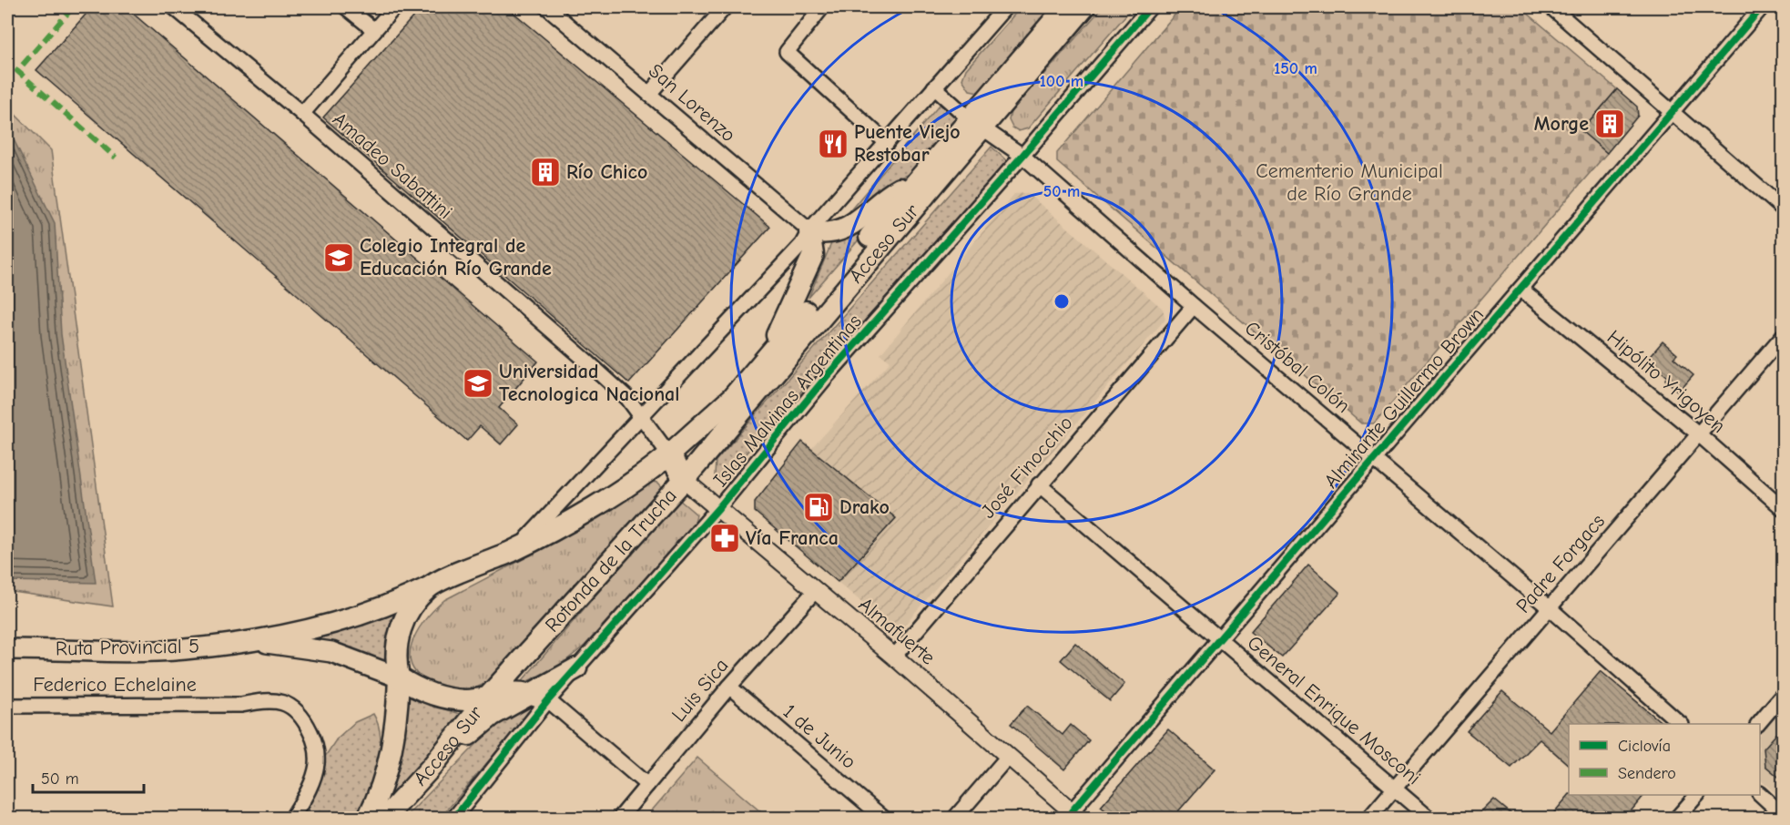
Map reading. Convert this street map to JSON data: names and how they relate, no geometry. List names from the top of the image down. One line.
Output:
{"streets":{"main road":["Acceso Sur","Rotonda de la Trucha","Ruta Provincial 5"],"street":["San Lorenzo","Amadeo Sabattini","Cristóbal Colón","Hipólito Yrigoyen","Almirante Guillermo Brown","Islas Malvinas Argentinas","José Finocchio","Padre Forgacs","Almafuerte","Federico Echelaine","Luis Sica","General Enrique Mosconi","1 de Junio"]},"crossings":[["Amadeo Sabattini","Acceso Sur"],["Amadeo Sabattini","Rotonda de la Trucha"],["Acceso Sur","Cristóbal Colón"],["Acceso Sur","Rotonda de la Trucha"],["Acceso Sur","Almafuerte"],["Acceso Sur","Ruta Provincial 5"],["Cristóbal Colón","Almirante Guillermo Brown"],["Cristóbal Colón","Islas Malvinas Argentinas"],["Cristóbal Colón","José Finocchio"],["Cristóbal Colón","Padre Forgacs"],["Hipólito Yrigoyen","Almirante Guillermo Brown"],["Hipólito Yrigoyen","Padre Forgacs"],["Almirante Guillermo Brown","Almafuerte"],["Almirante Guillermo Brown","General Enrique Mosconi"],["Islas Malvinas Argentinas","Almafuerte"],["José Finocchio","Almafuerte"],["José Finocchio","General Enrique Mosconi"],["Rotonda de la Trucha","Almafuerte"],["Rotonda de la Trucha","Ruta Provincial 5"],["Padre Forgacs","General Enrique Mosconi"],["Almafuerte","Luis Sica"],["Luis Sica","1 de Junio"]],"parks":["Cementerio Municipal de Río Grande"],"places":{"building":["Morge","Río Chico"],"restaurant":["Puente Viejo Restobar"],"school or university":["Colegio Integral de Educación Río Grande","Universidad Tecnologica Nacional"],"fuel station":["Drako"],"pharmacy":["Vía Franca"]},"legend":["Ciclovía","Sendero"],"scale_bar":"50 m","rings":["150 m","100 m","50 m"]}
